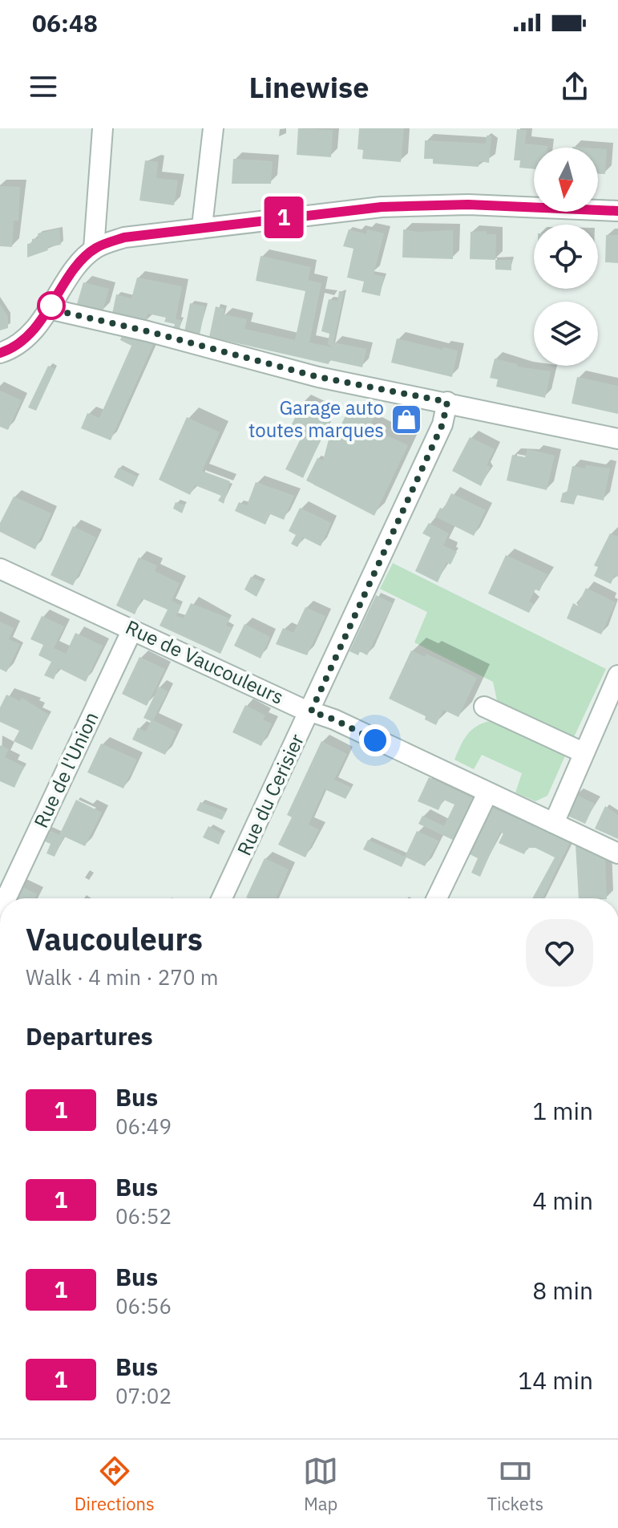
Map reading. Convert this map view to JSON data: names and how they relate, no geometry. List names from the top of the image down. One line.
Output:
{"streets":{"street":["Rue de Vaucouleurs","Rue de l'Union","Rue du Cerisier"]},"crossings":[["Rue de Vaucouleurs","Rue de l'Union"],["Rue de Vaucouleurs","Rue du Cerisier"]],"places":{"shop":["Garage auto toutes marques"]},"lines":["bus line 1"],"north":"bottom","page":{"status":"06:48","header":"Linewise","on_map":"1","heading":[["Vaucouleurs","Walk · 4 min · 270 m"],"Departures"],"list":[{"mark":"1","name":"Bus","note":"06:49","value":"1 min"},{"mark":"1","name":"Bus","note":"06:52","value":"4 min"},{"mark":"1","name":"Bus","note":"06:56","value":"8 min"},{"mark":"1","name":"Bus","note":"07:02","value":"14 min"}],"tabs":["Directions","Map","Tickets"]}}
